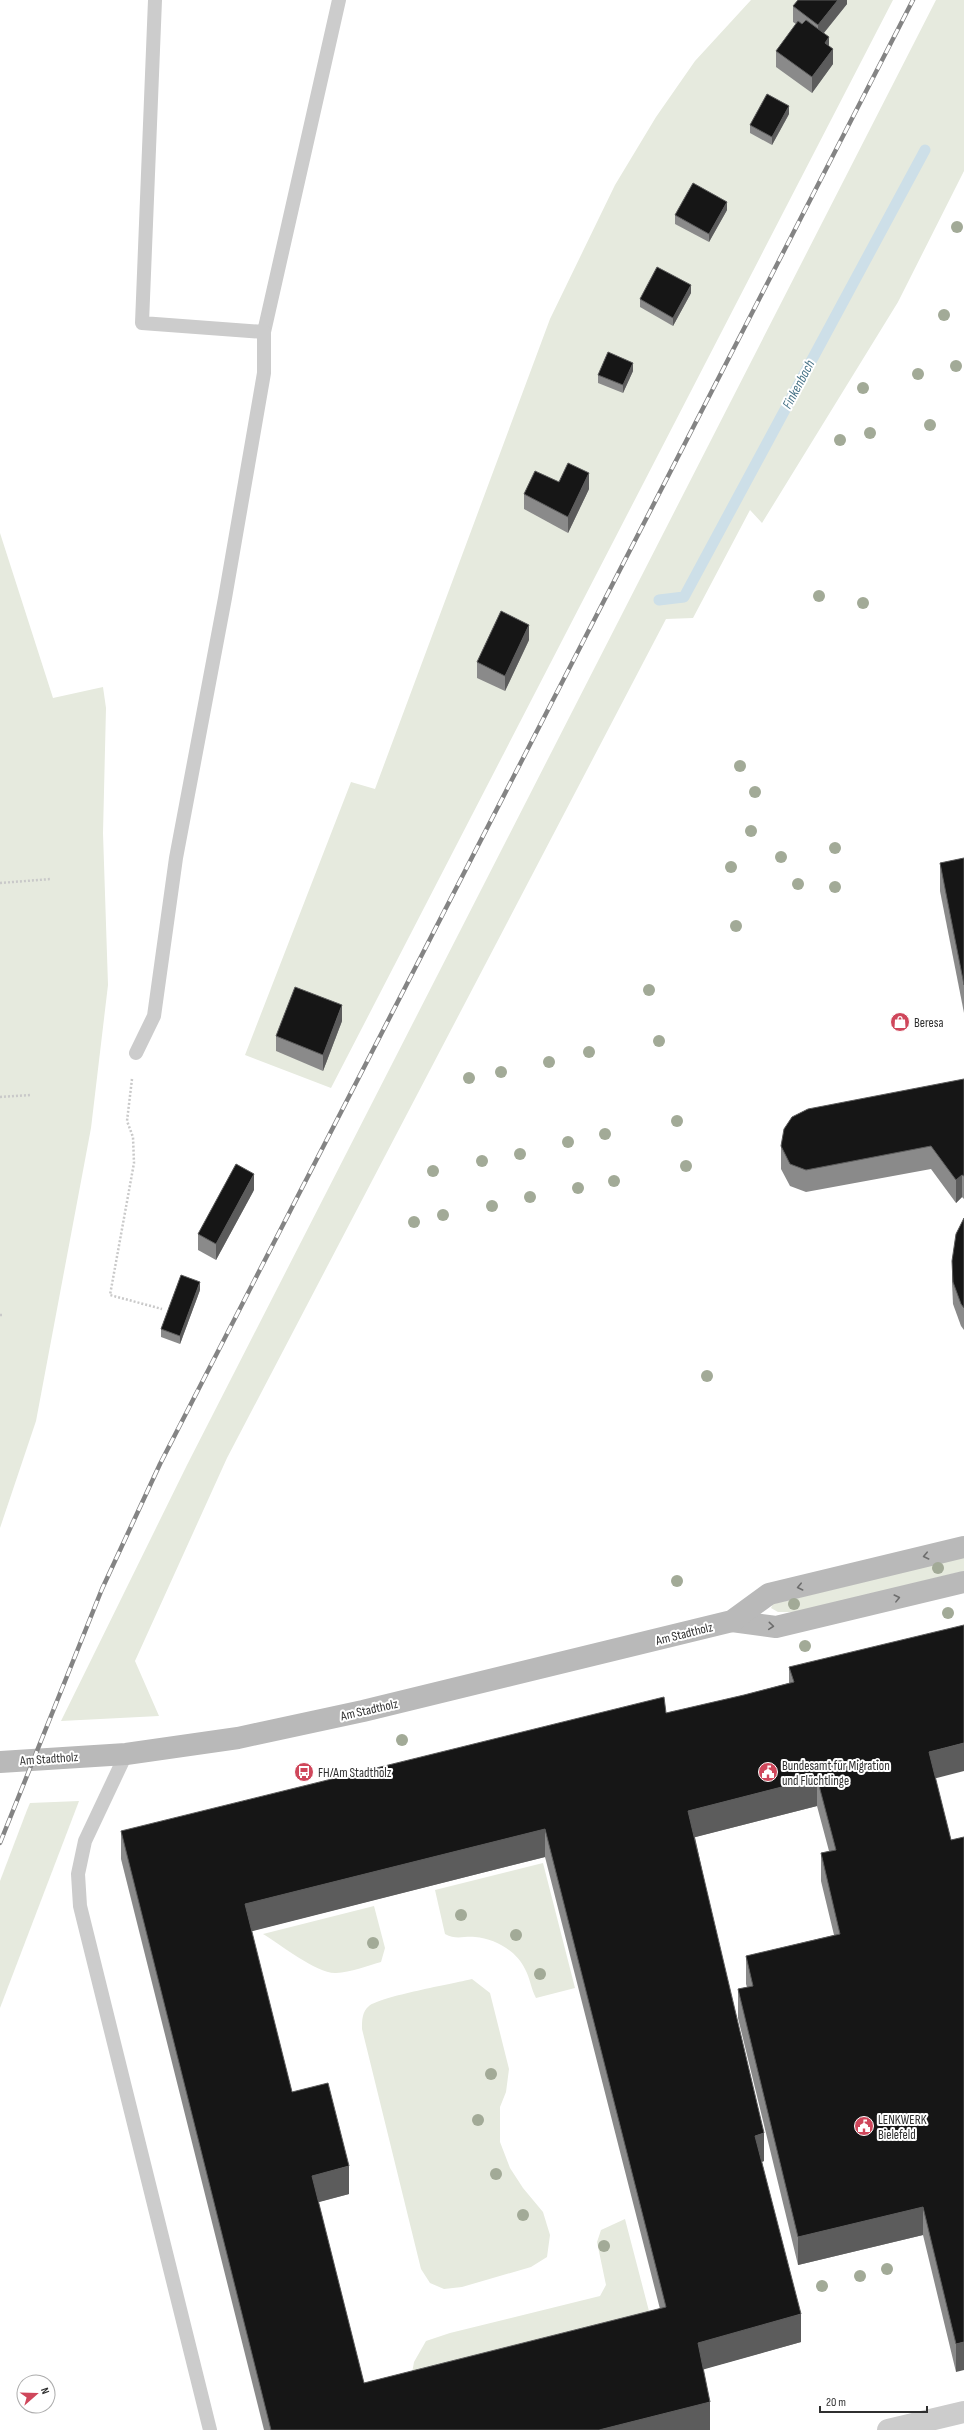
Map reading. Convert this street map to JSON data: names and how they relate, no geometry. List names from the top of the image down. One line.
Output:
{"streets":{"main road":["Am Stadtholz"]},"water":["Finkenbach"],"places":{"shop":["Beresa"],"bus stop":["FH/Am Stadtholz"],"public building":["Bundesamt für Migration und Flüchtlinge","LENKWERK Bielefeld"]},"scale_bar":"20 m","north":"right"}
